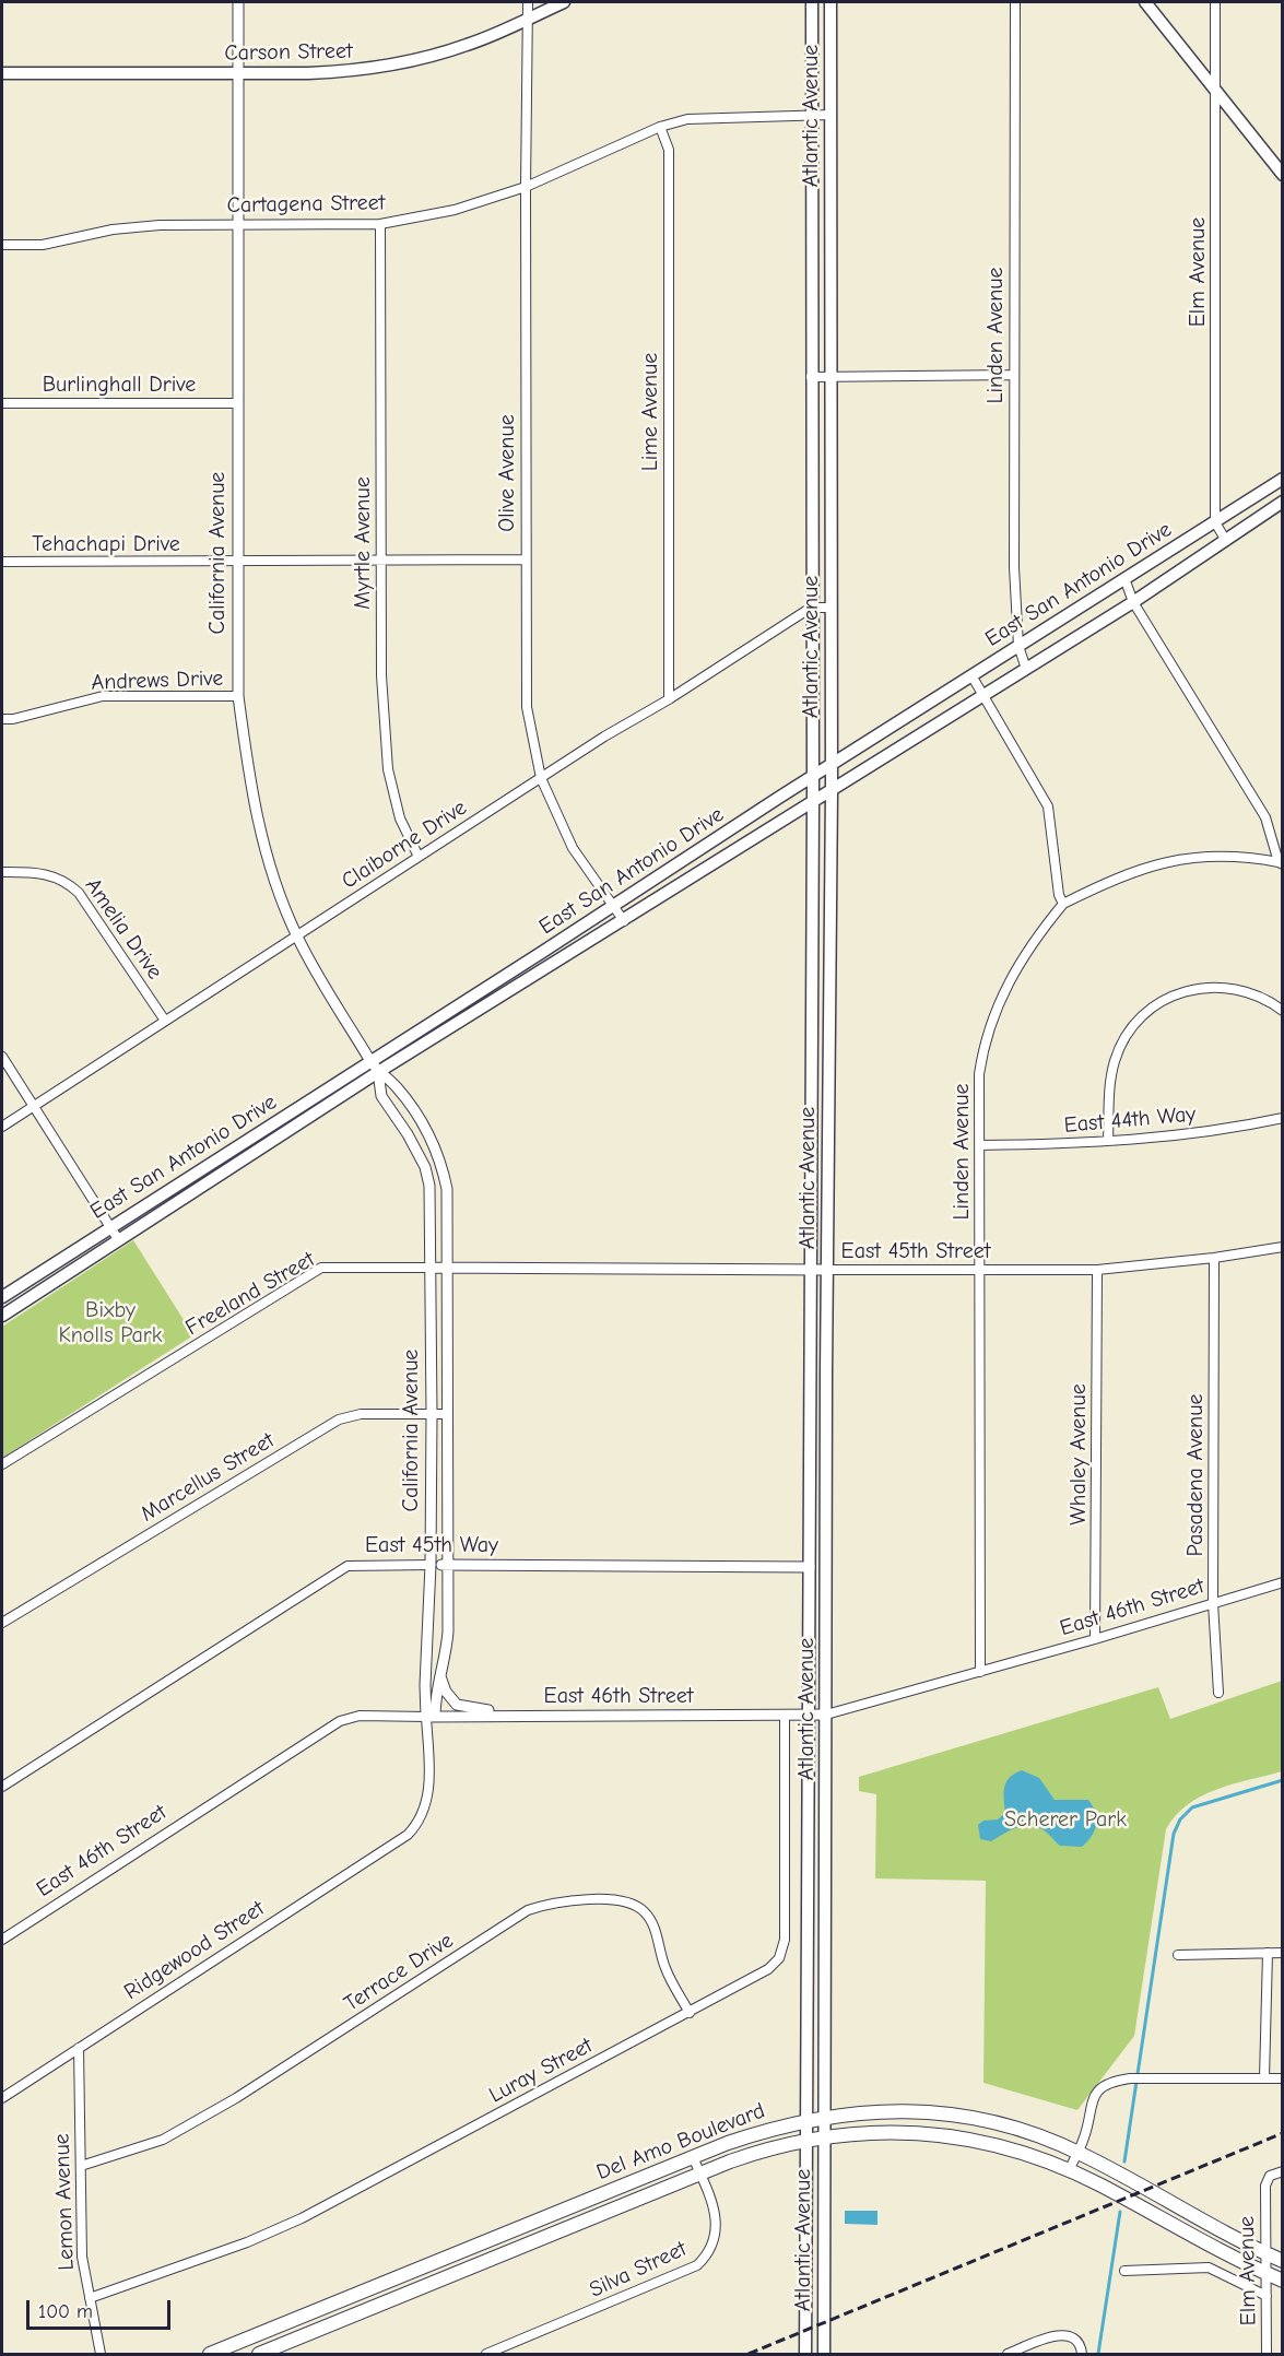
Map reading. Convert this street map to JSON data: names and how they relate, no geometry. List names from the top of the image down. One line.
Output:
{"streets":{"main road":["Carson Street","Atlantic Avenue","East San Antonio Drive","Del Amo Boulevard"],"street":["Cartagena Street","Elm Avenue","Linden Avenue","Burlinghall Drive","Lime Avenue","Olive Avenue","Myrtle Avenue","Tehachapi Drive","California Avenue","Andrews Drive","Claiborne Drive","Amelia Drive","East 44th Way","East 45th Street","Freeland Street","Whaley Avenue","Pasadena Avenue","Marcellus Street","East 45th Way","East 46th Street","Ridgewood Street","Terrace Drive","Luray Street","Lemon Avenue","Silva Street"]},"crossings":[["Carson Street","Olive Avenue"],["Carson Street","California Avenue"],["Atlantic Avenue","Cartagena Street"],["Atlantic Avenue","East San Antonio Drive"],["Atlantic Avenue","Claiborne Drive"],["Atlantic Avenue","East 45th Street"],["Atlantic Avenue","East 45th Way"],["Atlantic Avenue","East 46th Street"],["Atlantic Avenue","Del Amo Boulevard"],["Cartagena Street","Lime Avenue"],["Cartagena Street","Olive Avenue"],["Cartagena Street","Myrtle Avenue"],["Cartagena Street","California Avenue"],["Elm Avenue","East San Antonio Drive"],["Elm Avenue","Del Amo Boulevard"],["Linden Avenue","East San Antonio Drive"],["Linden Avenue","East 44th Way"],["Linden Avenue","East 45th Street"],["Linden Avenue","East 46th Street"],["Burlinghall Drive","California Avenue"],["Lime Avenue","Claiborne Drive"],["Olive Avenue","Tehachapi Drive"],["Olive Avenue","East San Antonio Drive"],["Olive Avenue","Claiborne Drive"],["Myrtle Avenue","Tehachapi Drive"],["Myrtle Avenue","Claiborne Drive"],["Tehachapi Drive","California Avenue"],["California Avenue","East San Antonio Drive"],["California Avenue","Andrews Drive"],["California Avenue","Claiborne Drive"],["California Avenue","East 45th Street"],["California Avenue","Freeland Street"],["California Avenue","Marcellus Street"],["California Avenue","East 45th Way"],["California Avenue","East 46th Street"],["California Avenue","Ridgewood Street"],["Claiborne Drive","Amelia Drive"],["East 45th Street","Freeland Street"],["East 45th Street","Whaley Avenue"],["East 45th Street","Pasadena Avenue"],["Whaley Avenue","East 46th Street"],["Pasadena Avenue","East 46th Street"],["East 46th Street","Luray Street"],["Ridgewood Street","Lemon Avenue"],["Terrace Drive","Luray Street"],["Terrace Drive","Lemon Avenue"],["Luray Street","Lemon Avenue"],["Del Amo Boulevard","Silva Street"]],"parks":["Bixby Knolls Park","Scherer Park"],"scale_bar":"100 m"}
